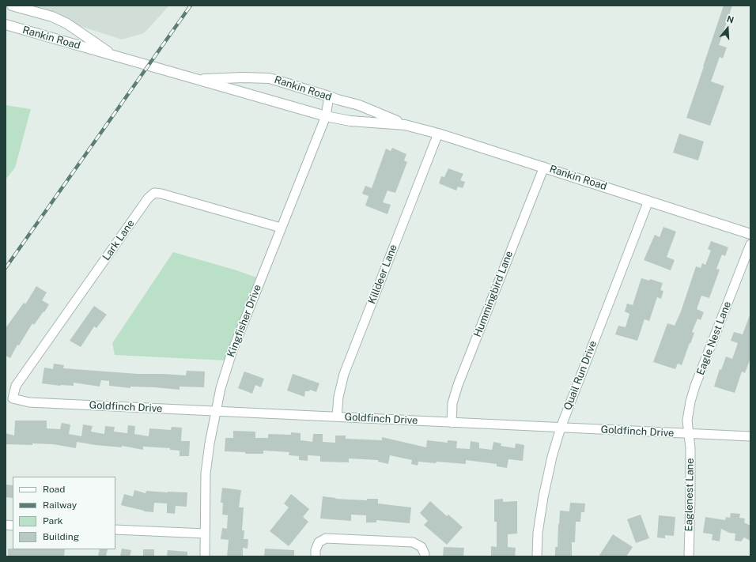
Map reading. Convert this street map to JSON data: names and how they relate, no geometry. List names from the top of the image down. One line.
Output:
{"streets":{"street":["Rankin Road","Lark Lane","Killdeer Lane","Hummingbird Lane","Kingfisher Drive","Eagle Nest Lane","Quail Run Drive","Goldfinch Drive","Eaglenest Lane"]},"crossings":[["Rankin Road","Killdeer Lane"],["Rankin Road","Hummingbird Lane"],["Rankin Road","Kingfisher Drive"],["Rankin Road","Quail Run Drive"],["Lark Lane","Kingfisher Drive"],["Lark Lane","Goldfinch Drive"],["Killdeer Lane","Goldfinch Drive"],["Hummingbird Lane","Goldfinch Drive"],["Kingfisher Drive","Goldfinch Drive"],["Eagle Nest Lane","Goldfinch Drive"],["Eagle Nest Lane","Eaglenest Lane"],["Quail Run Drive","Goldfinch Drive"],["Goldfinch Drive","Eaglenest Lane"]],"legend":["Road","Railway","Park","Building"],"north":"top"}
